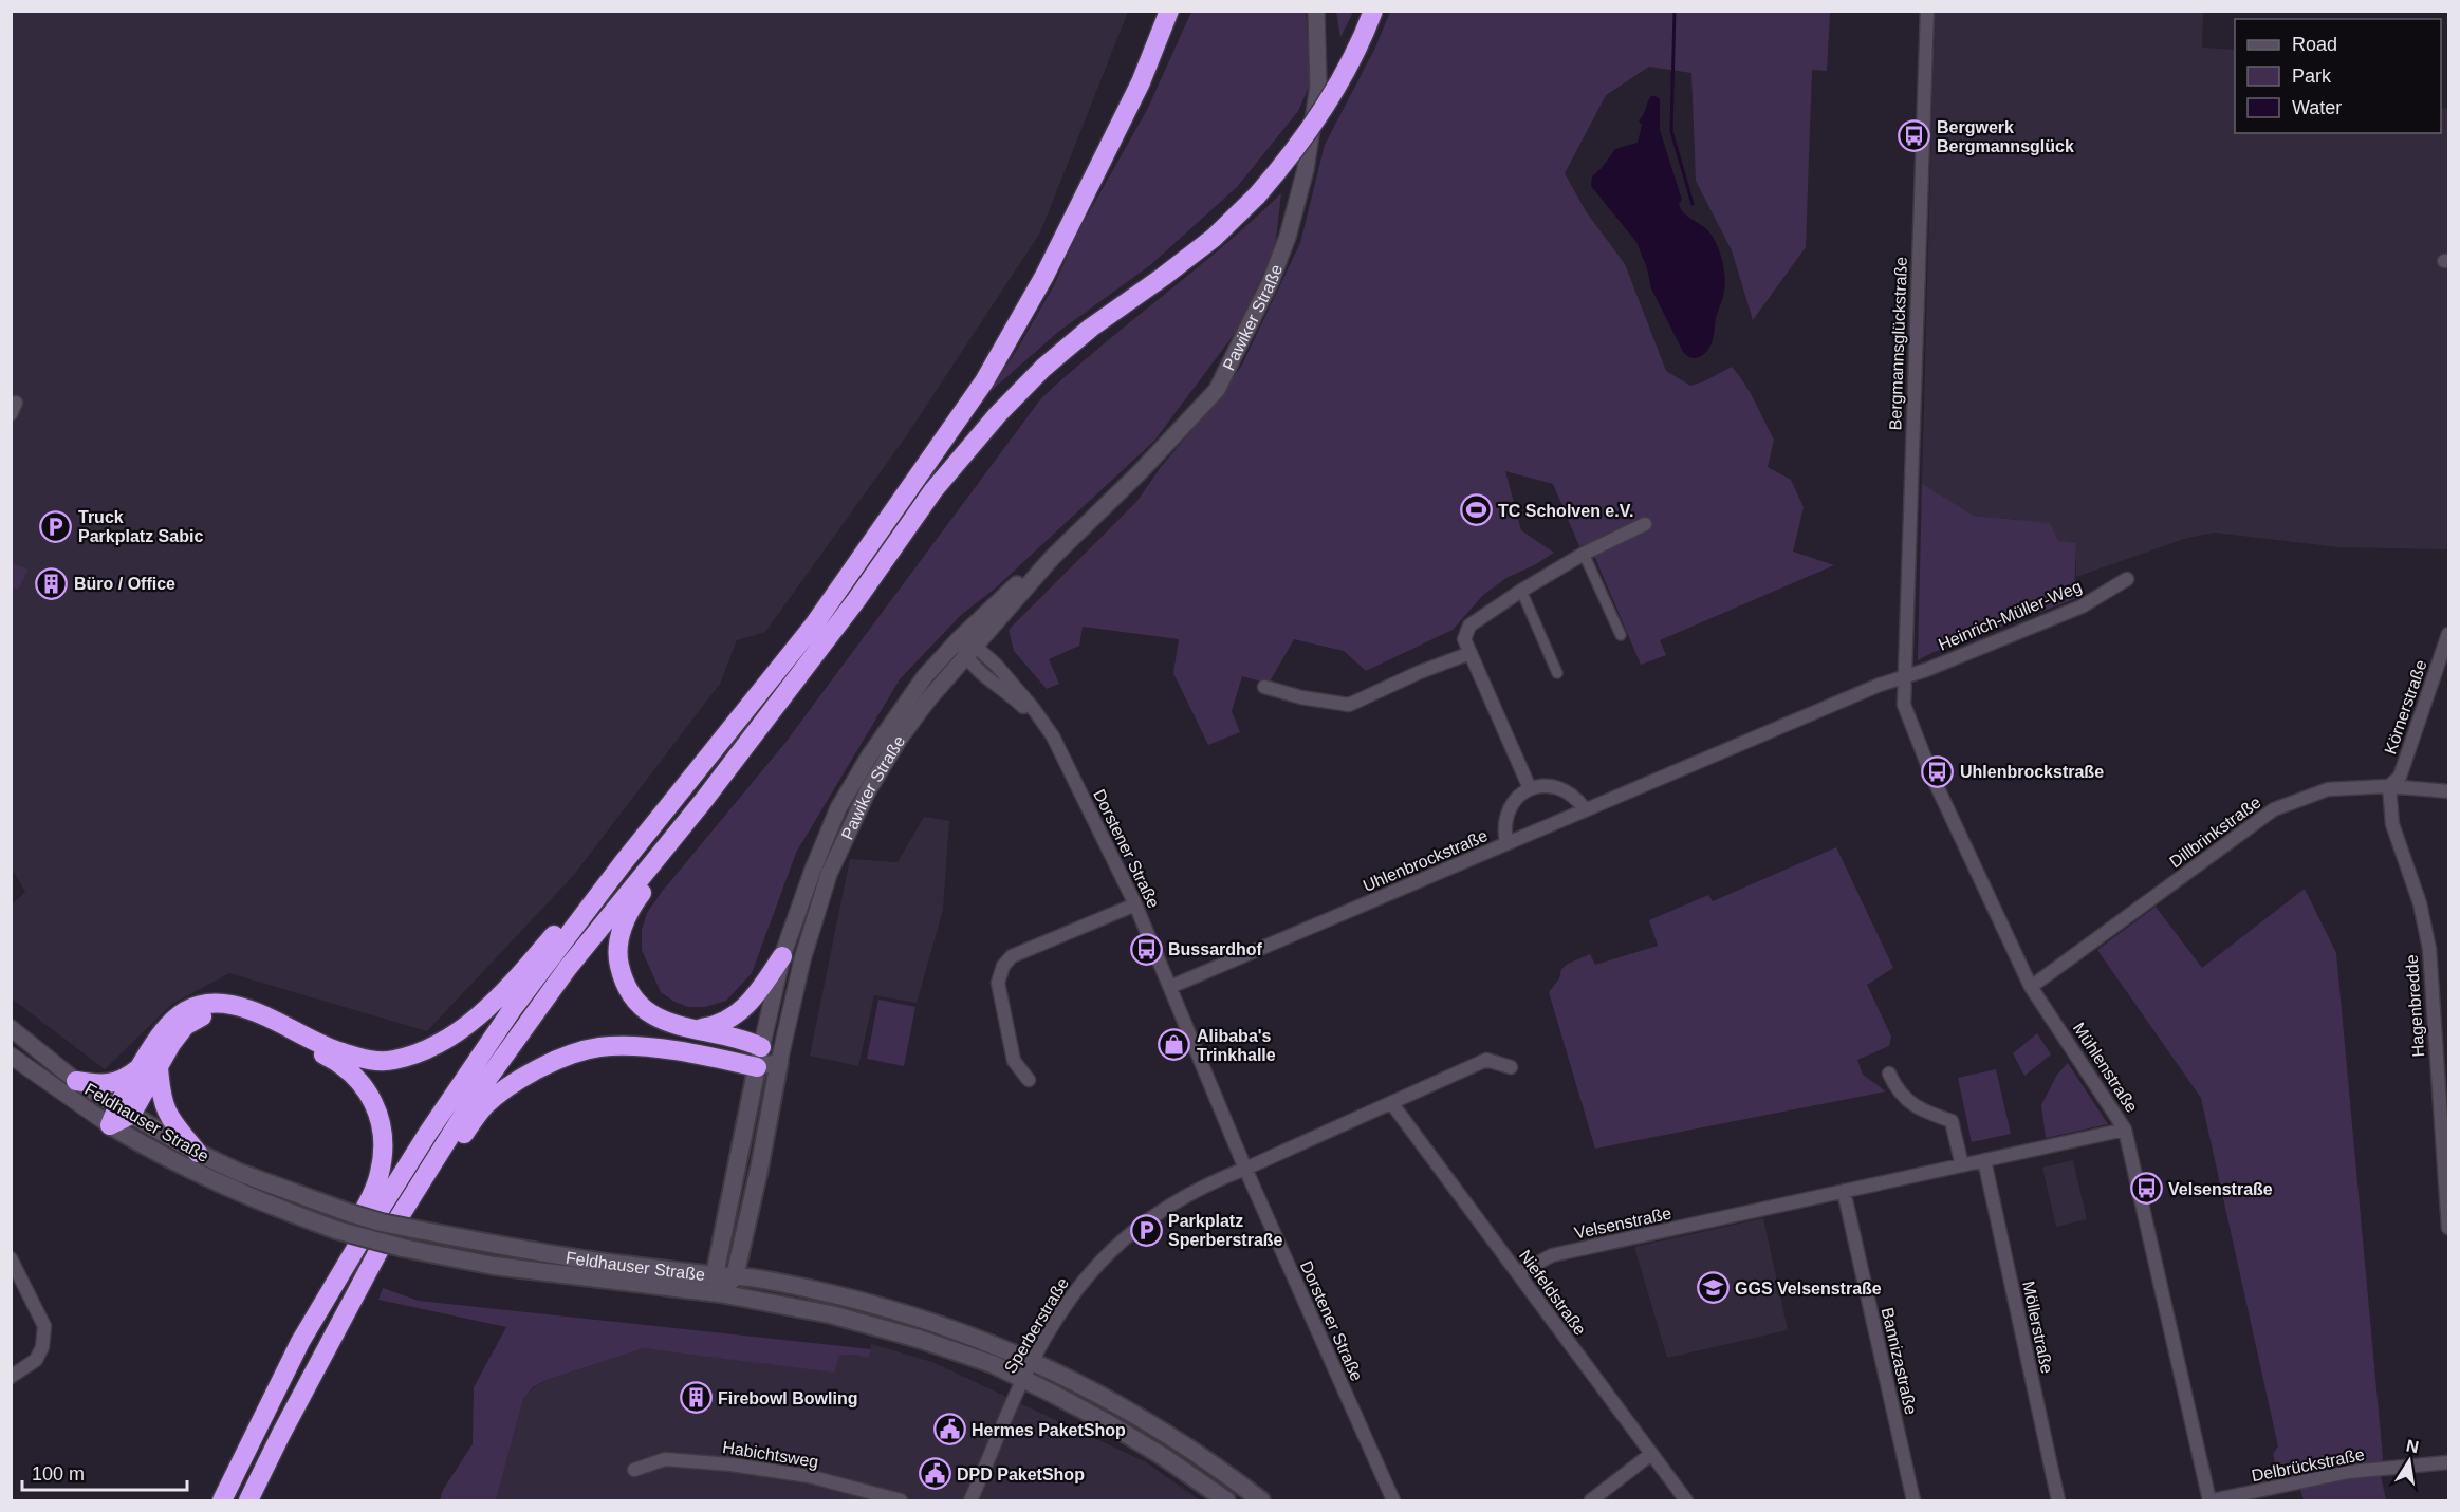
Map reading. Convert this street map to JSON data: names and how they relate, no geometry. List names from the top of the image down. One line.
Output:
{"streets":{"main road":["Pawiker Straße","Feldhauser Straße"],"street":["Bergmannsglückstraße","Heinrich-Müller-Weg","Körnerstraße","Dillbrinkstraße","Dorstener Straße","Uhlenbrockstraße","Hagenbredde","Mühlenstraße","Velsenstraße","Niefeldstraße","Sperberstraße","Möllerstraße","Bannizastraße","Habichtsweg","Delbrückstraße"]},"crossings":[["Pawiker Straße","Dorstener Straße"],["Pawiker Straße","Feldhauser Straße"],["Bergmannsglückstraße","Heinrich-Müller-Weg"],["Bergmannsglückstraße","Uhlenbrockstraße"],["Bergmannsglückstraße","Mühlenstraße"],["Heinrich-Müller-Weg","Uhlenbrockstraße"],["Heinrich-Müller-Weg","Mühlenstraße"],["Körnerstraße","Dillbrinkstraße"],["Körnerstraße","Hagenbredde"],["Dillbrinkstraße","Hagenbredde"],["Dillbrinkstraße","Mühlenstraße"],["Dorstener Straße","Uhlenbrockstraße"],["Dorstener Straße","Sperberstraße"],["Uhlenbrockstraße","Mühlenstraße"],["Mühlenstraße","Velsenstraße"],["Mühlenstraße","Delbrückstraße"],["Feldhauser Straße","Sperberstraße"],["Velsenstraße","Niefeldstraße"],["Velsenstraße","Möllerstraße"],["Velsenstraße","Bannizastraße"]],"places":{"bus stop":["Bergwerk Bergmannsglück","Uhlenbrockstraße","Bussardhof","Velsenstraße"],"sports":["TC Scholven e.V."],"parking":["Truck Parkplatz Sabic","Parkplatz Sperberstraße"],"building":["Büro / Office","Firebowl Bowling"],"shop":["Alibaba's Trinkhalle"],"school or university":["GGS Velsenstraße"],"public building":["Hermes PaketShop","DPD PaketShop"]},"legend":["Road","Park","Water"],"scale_bar":"100 m","north":"top"}
